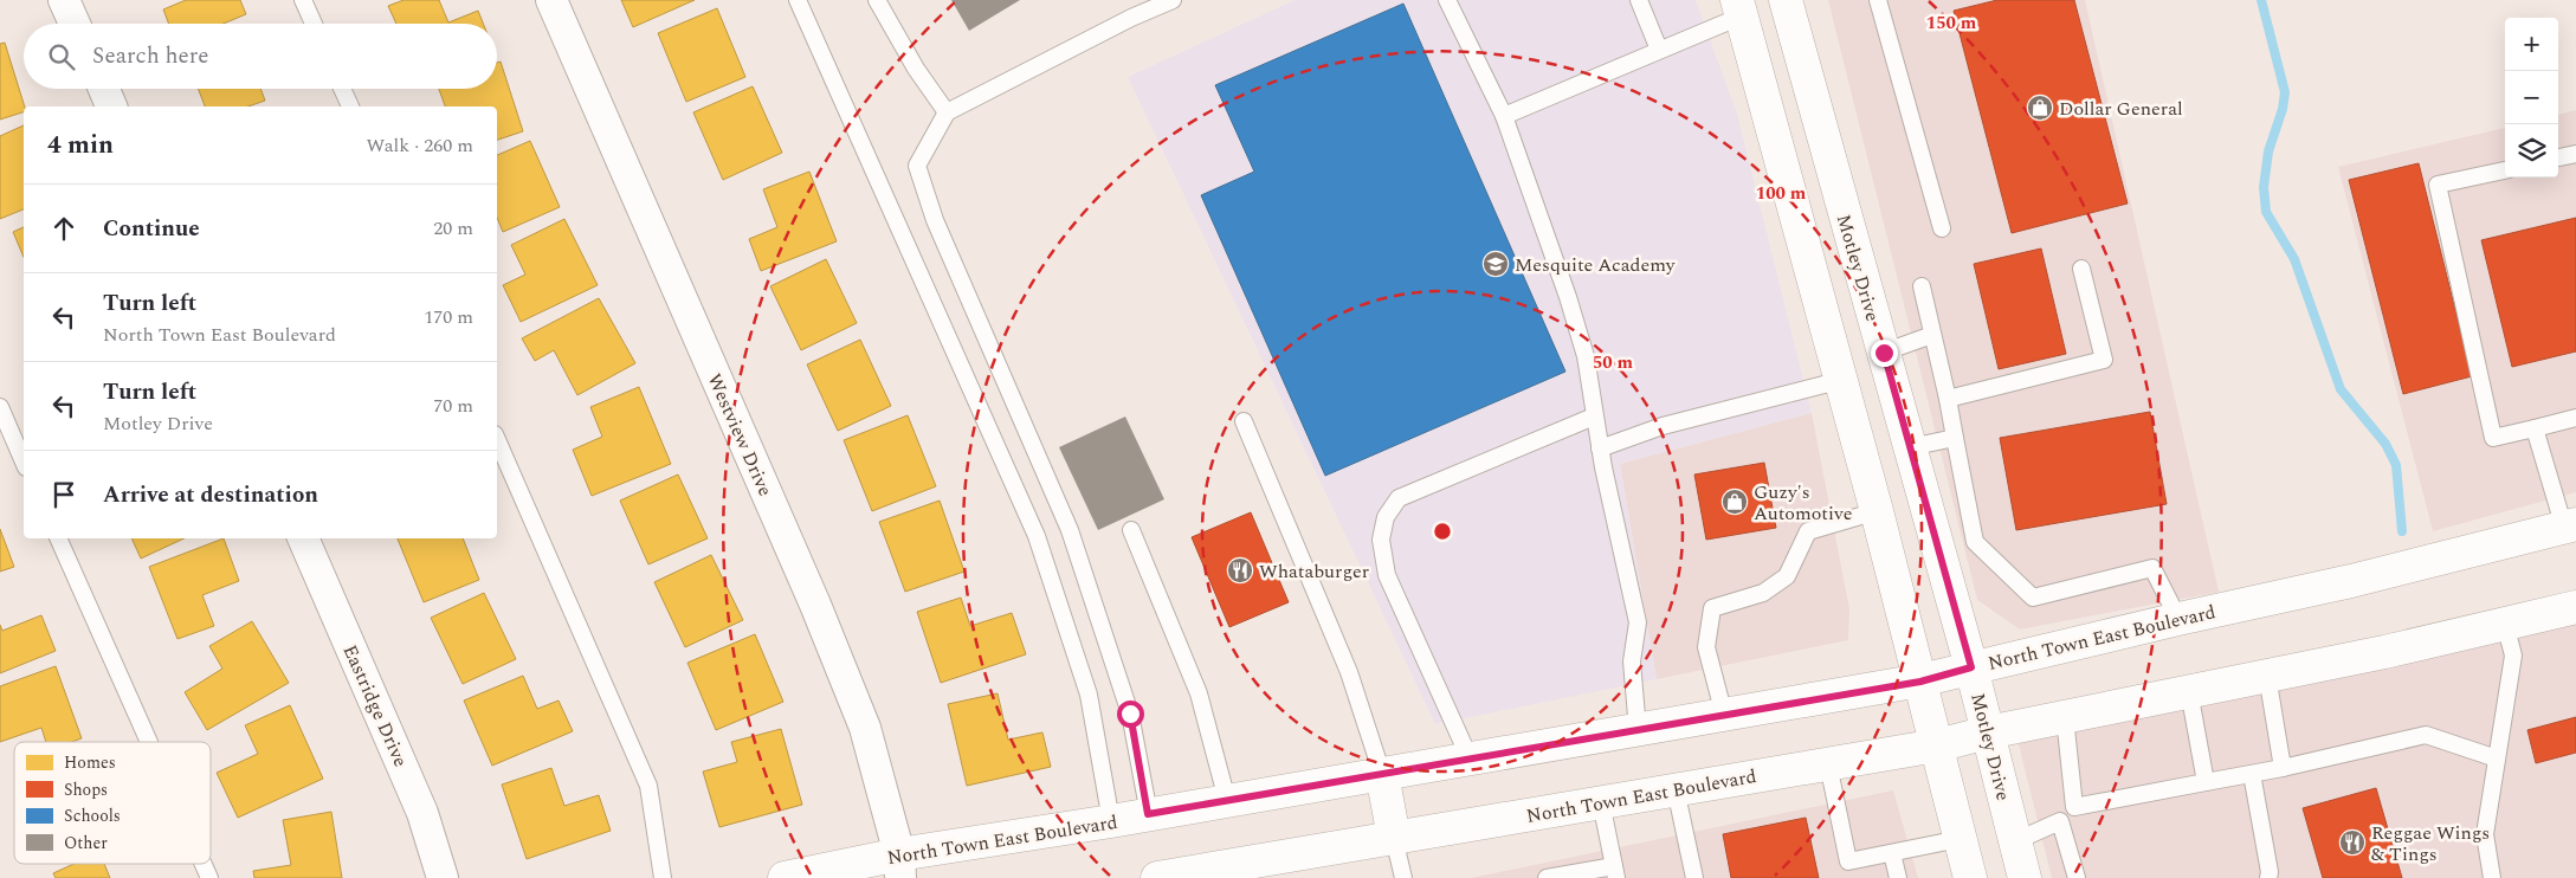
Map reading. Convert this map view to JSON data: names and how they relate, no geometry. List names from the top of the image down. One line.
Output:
{"streets":{"main road":["Motley Drive","North Town East Boulevard"],"street":["Westview Drive","Eastridge Drive"]},"crossings":[["Motley Drive","North Town East Boulevard"],["Westview Drive","North Town East Boulevard"]],"places":{"shop":["Dollar General","Guzy's Automotive"],"school or university":["Mesquite Academy"],"restaurant":["Whataburger","Reggae Wings & Tings"]},"legend":["Homes","Shops","Schools","Other"],"page":{"map_buttons":["+","−"],"search":"Search here","heading":["4 min","Walk · 260 m"],"list":[["Continue","20 m"],["Turn left","North Town East Boulevard","170 m"],["Turn left","Motley Drive","70 m"],"Arrive at destination"]},"rings":["150 m","100 m","50 m"]}
